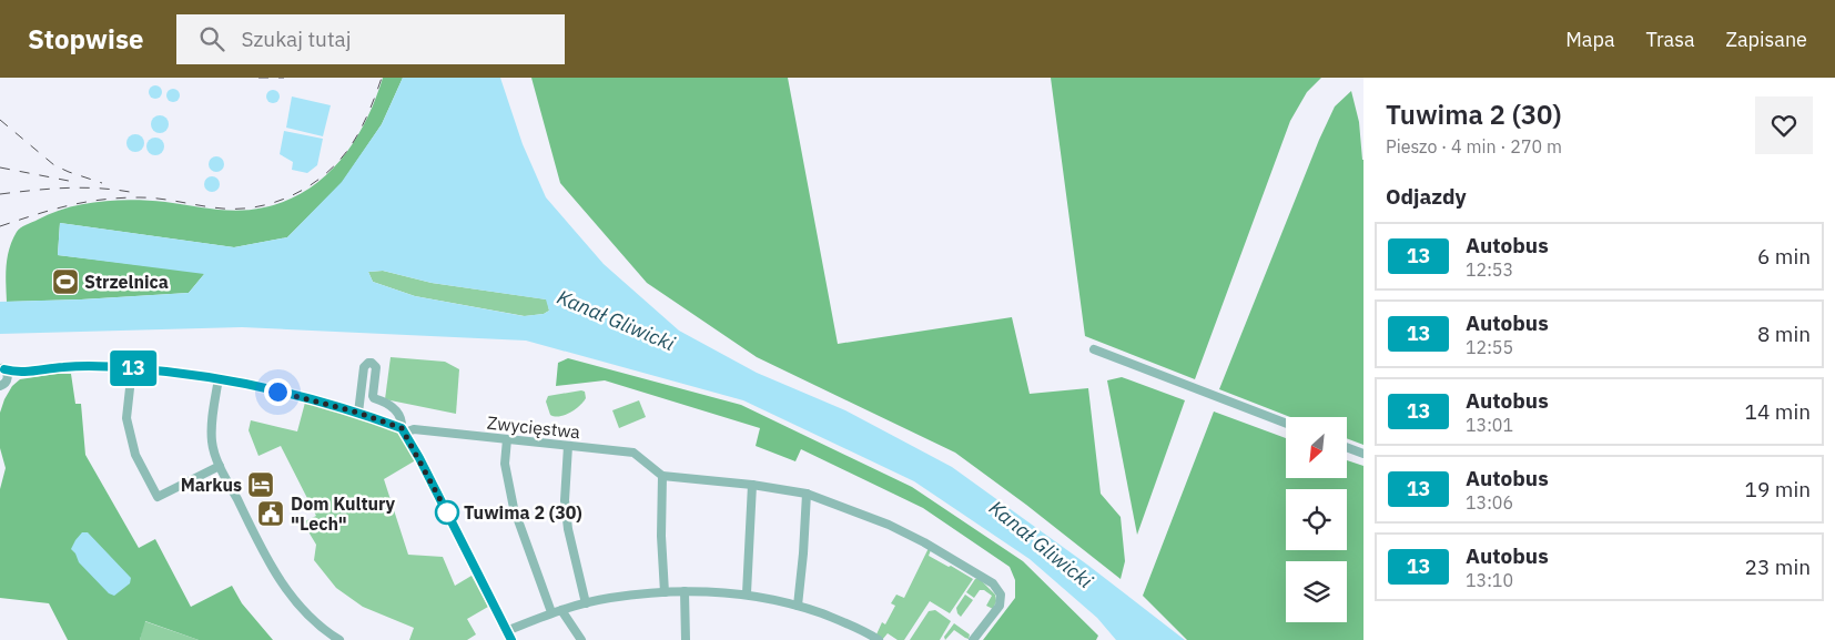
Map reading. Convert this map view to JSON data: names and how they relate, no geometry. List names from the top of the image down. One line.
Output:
{"streets":{"street":["Zwycięstwa"]},"water":["Kanał Gliwicki"],"places":{"sports":["Strzelnica"],"hotel":["Markus"],"other":["Tuwima 2 (30)"],"public building":["Dom Kultury \"Lech\""]},"lines":["bus line 13"],"north":"bottom left","page":{"header":"Stopwise","search":"Szukaj tutaj","nav":["Mapa","Trasa","Zapisane"],"on_map":"13","heading":[["Tuwima 2 (30)","Pieszo · 4 min · 270 m"],"Odjazdy"],"list":[{"mark":"13","name":"Autobus","note":"12:53","value":"6 min"},{"mark":"13","name":"Autobus","note":"12:55","value":"8 min"},{"mark":"13","name":"Autobus","note":"13:01","value":"14 min"},{"mark":"13","name":"Autobus","note":"13:06","value":"19 min"},{"mark":"13","name":"Autobus","note":"13:10","value":"23 min"}]}}
